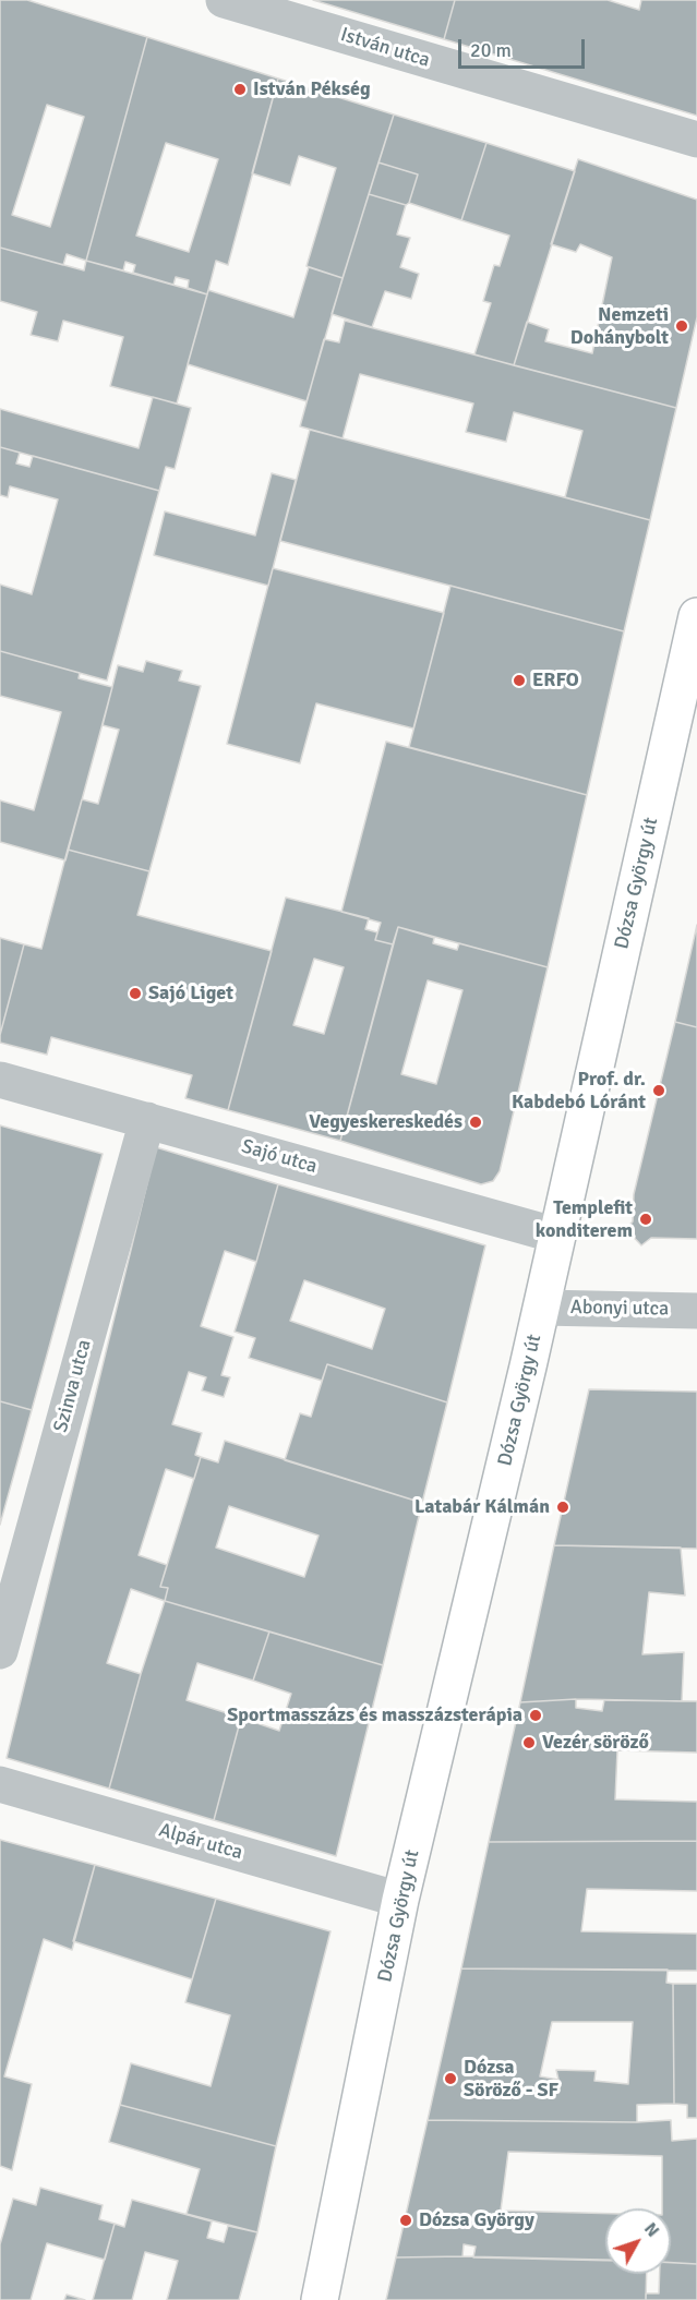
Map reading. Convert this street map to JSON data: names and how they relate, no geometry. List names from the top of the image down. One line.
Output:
{"streets":{"main road":["Dózsa György út"],"street":["István utca","Sajó utca","Abonyi utca","Szinva utca","Alpár utca"]},"crossings":[["Dózsa György út","Sajó utca"],["Dózsa György út","Abonyi utca"],["Dózsa György út","Alpár utca"],["Sajó utca","Szinva utca"]],"places":["István Pékség","Nemzeti Dohánybolt","ERFO","Sajó Liget","Prof. dr. Kabdebó Lóránt","Vegyeskereskedés","Templefit konditerem","Latabár Kálmán","Sportmasszázs és masszázsterápia","Vezér söröző","Dózsa Söröző - SF","Dózsa György"],"scale_bar":"20 m","north":"top right"}
